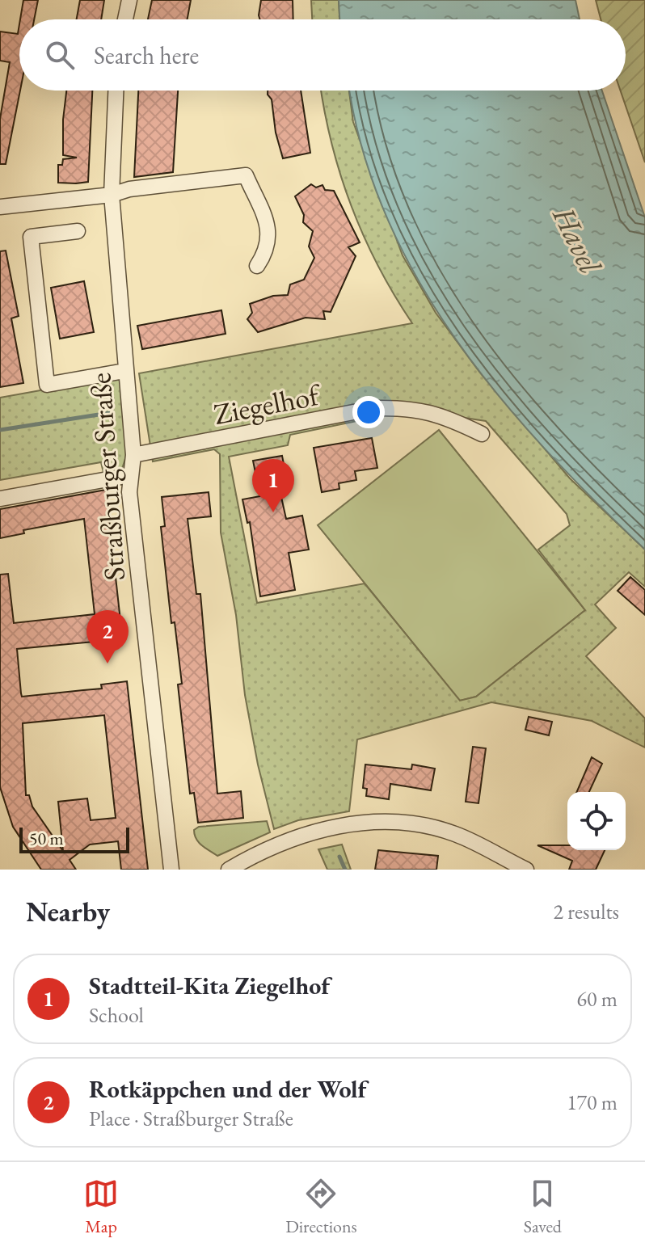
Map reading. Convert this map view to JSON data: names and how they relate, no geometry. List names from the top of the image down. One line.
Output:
{"streets":{"street":["Ziegelhof","Straßburger Straße"]},"crossings":[["Ziegelhof","Straßburger Straße"]],"water":["Havel"],"scale_bar":"50 m","page":{"search":"Search here","pins":["1","2"],"scale":"50 m","heading":["Nearby","2 results"],"list":[{"mark":"1","name":"Stadtteil-Kita Ziegelhof","note":"School","value":"60 m"},{"mark":"2","name":"Rotkäppchen und der Wolf","note":"Place · Straßburger Straße","value":"170 m"}],"nav":["Map","Directions","Saved"]}}
